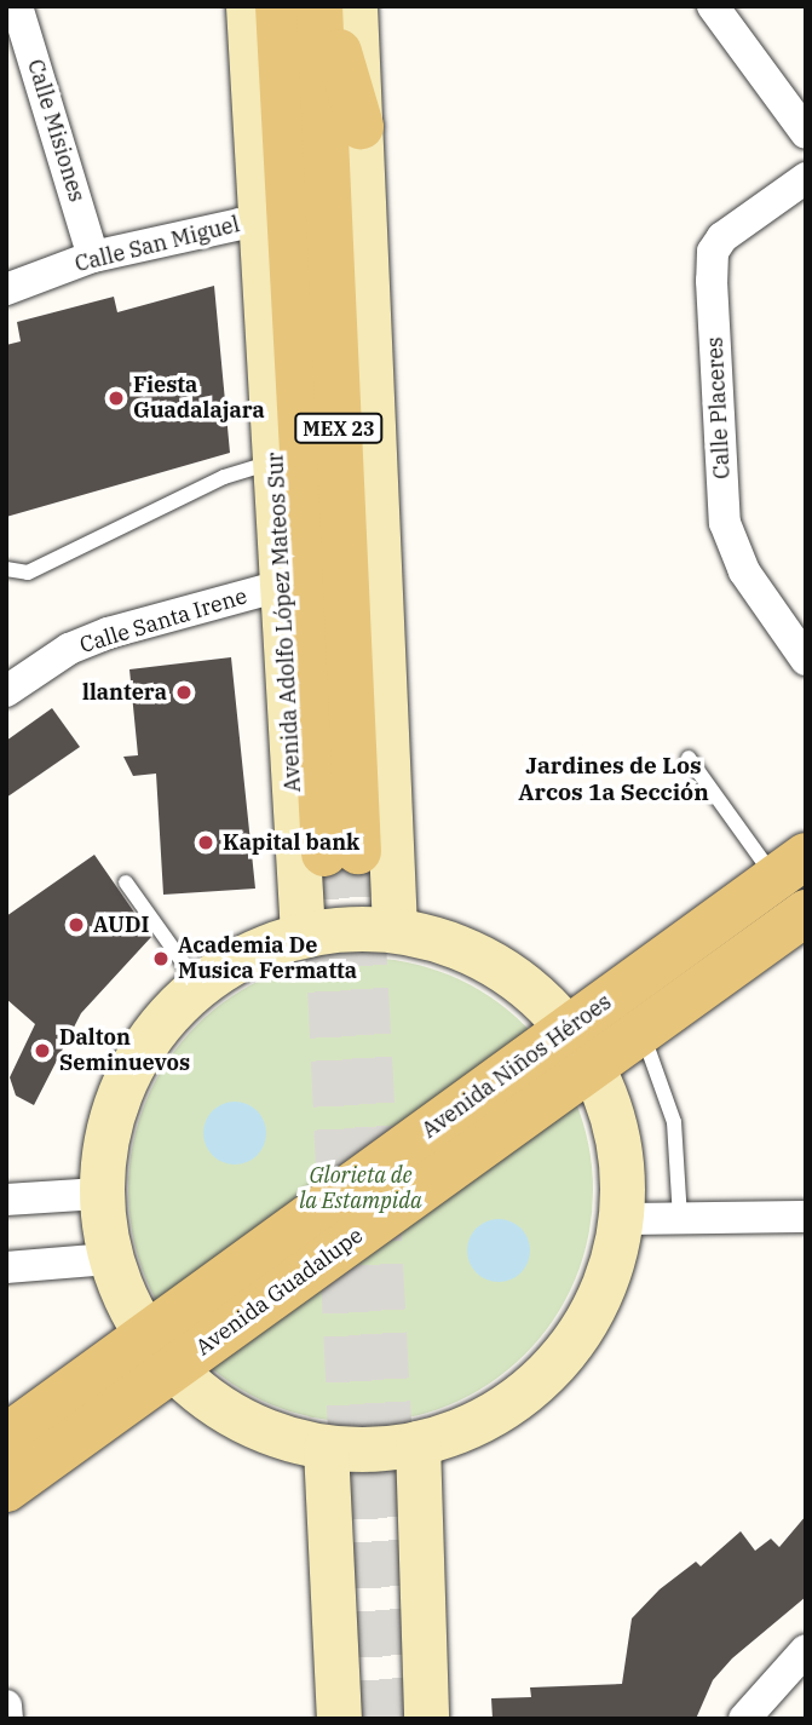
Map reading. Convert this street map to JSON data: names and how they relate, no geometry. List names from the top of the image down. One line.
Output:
{"streets":{"main road":["MEX 23","Avenida Adolfo López Mateos Sur","Avenida Niños Héroes","Avenida Guadalupe"],"street":["Calle Misiones","Calle San Miguel","Calle Placeres","Calle Santa Irene"]},"crossings":[["Calle Misiones","Calle San Miguel"],["Calle San Miguel","Avenida Adolfo López Mateos Sur"],["Calle Santa Irene","Avenida Adolfo López Mateos Sur"],["Avenida Niños Héroes","Avenida Guadalupe"]],"districts":["Jardines de Los Arcos 1a Sección"],"parks":["Glorieta de la Estampida"],"places":["Fiesta Guadalajara","llantera","Kapital bank","AUDI","Academia De Musica Fermatta","Dalton Seminuevos"]}
